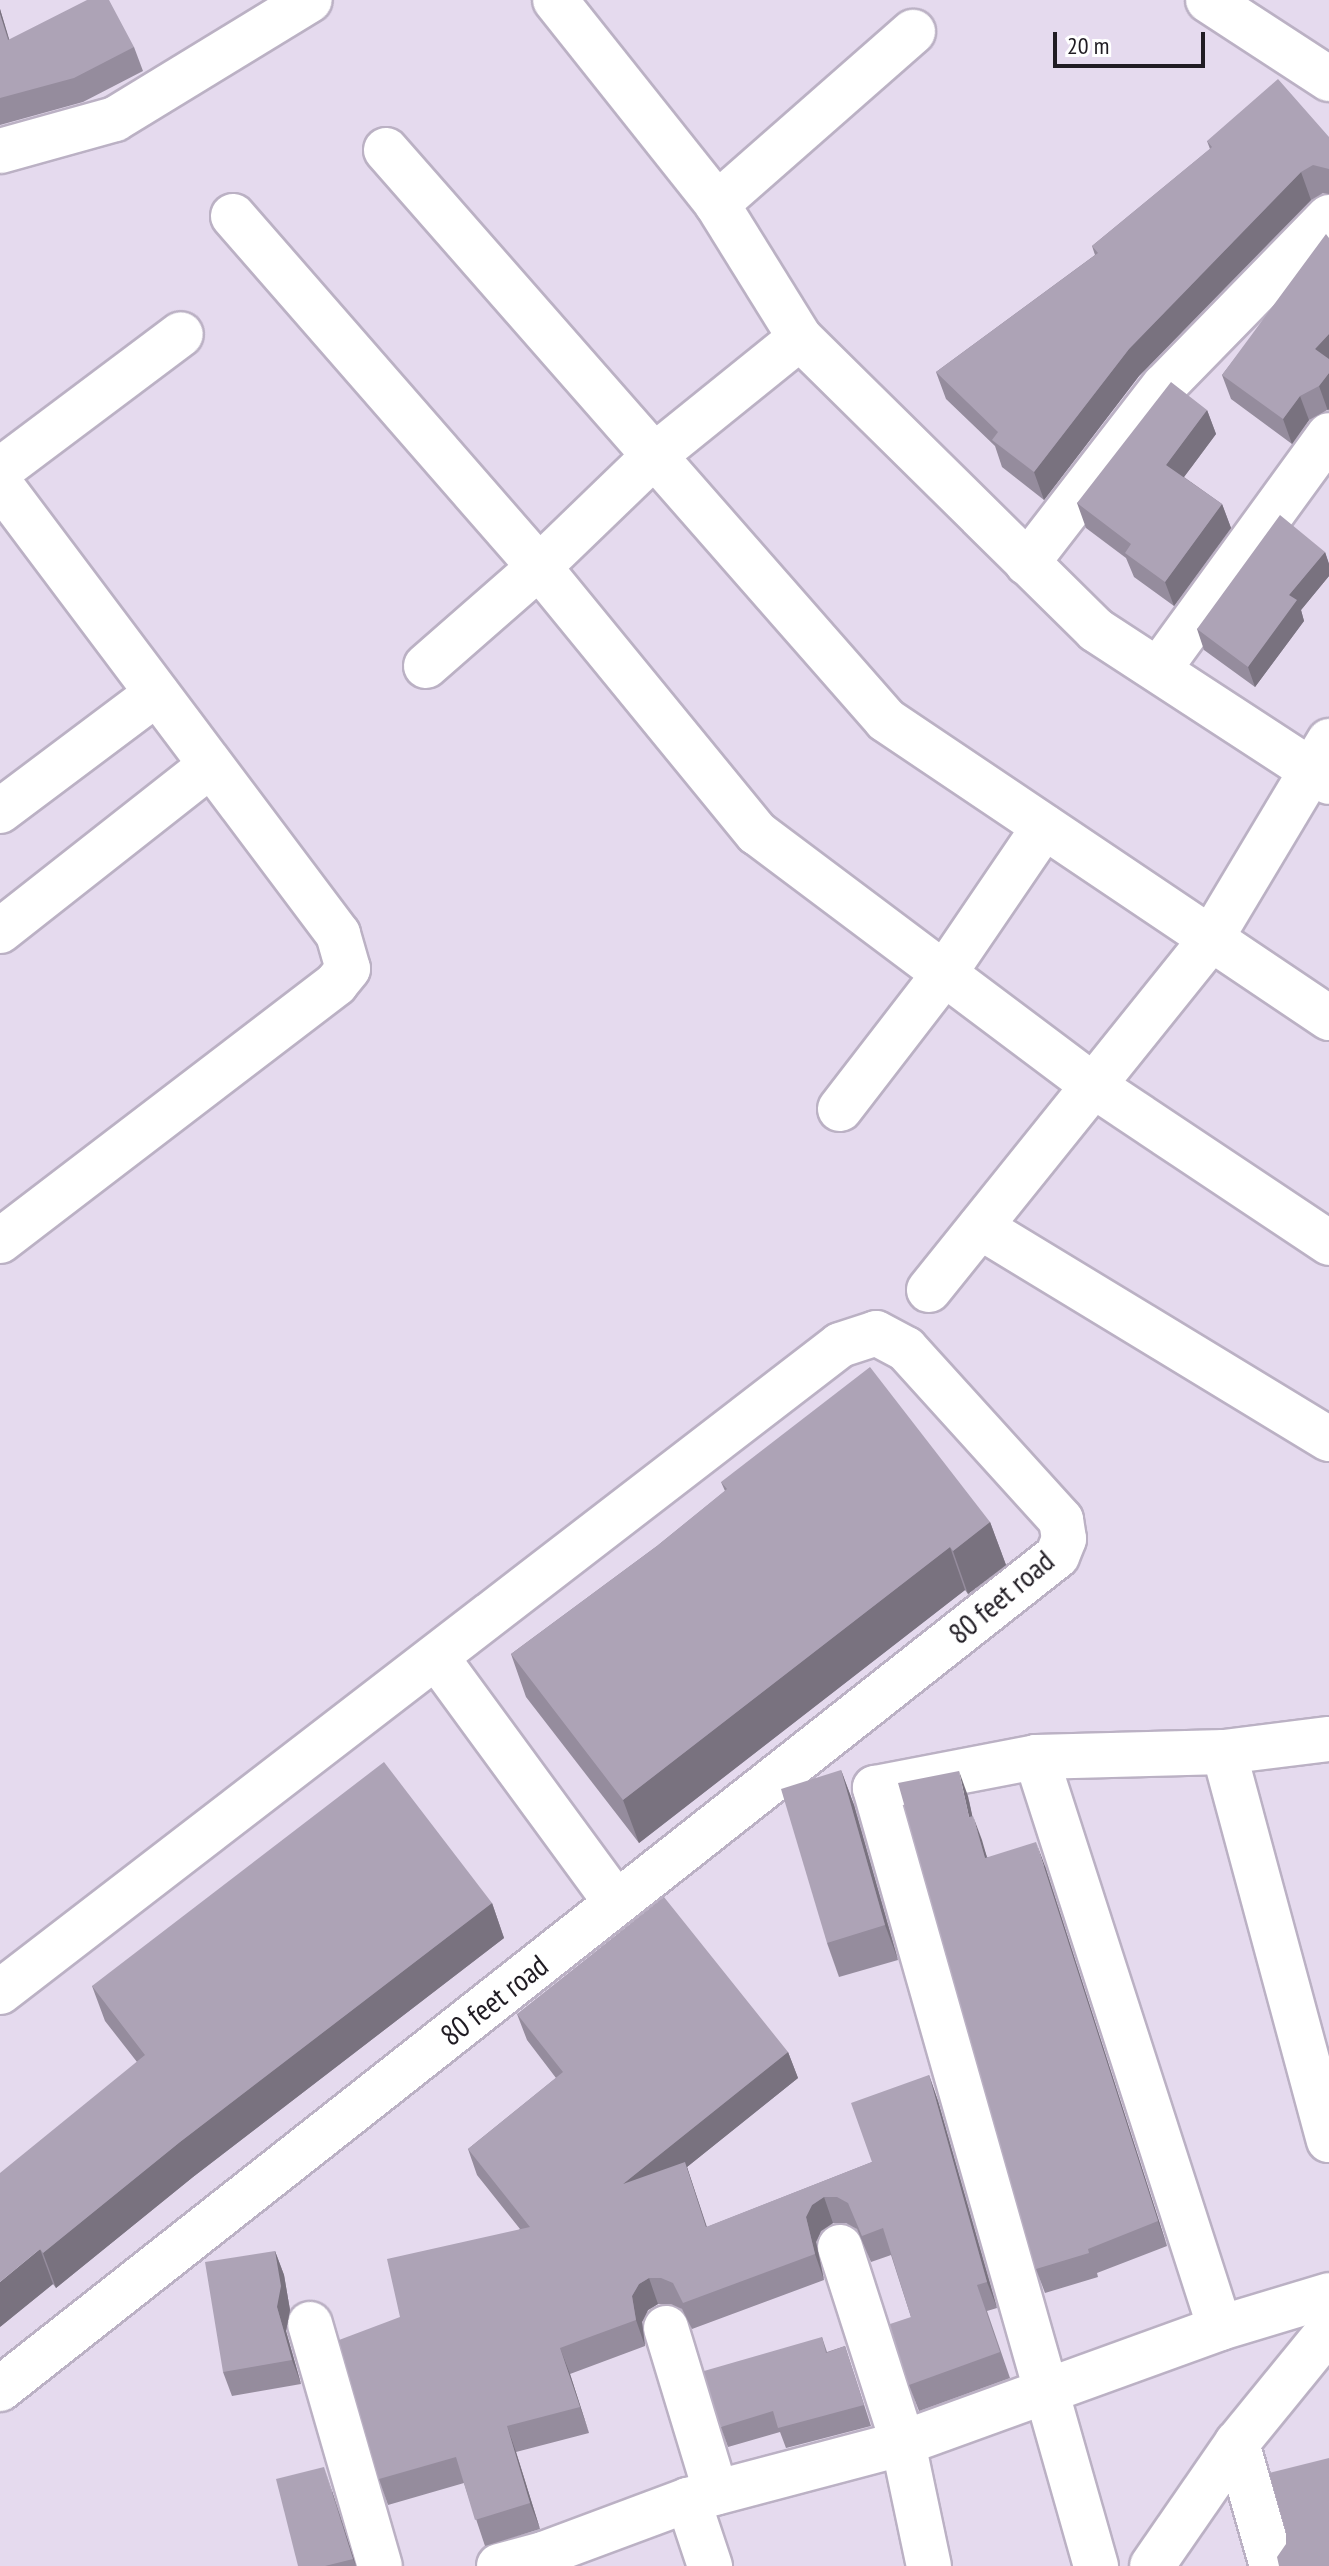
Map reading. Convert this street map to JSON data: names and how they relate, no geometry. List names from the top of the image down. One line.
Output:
{"streets":{"street":["80 feet road"]},"scale_bar":"20 m"}
